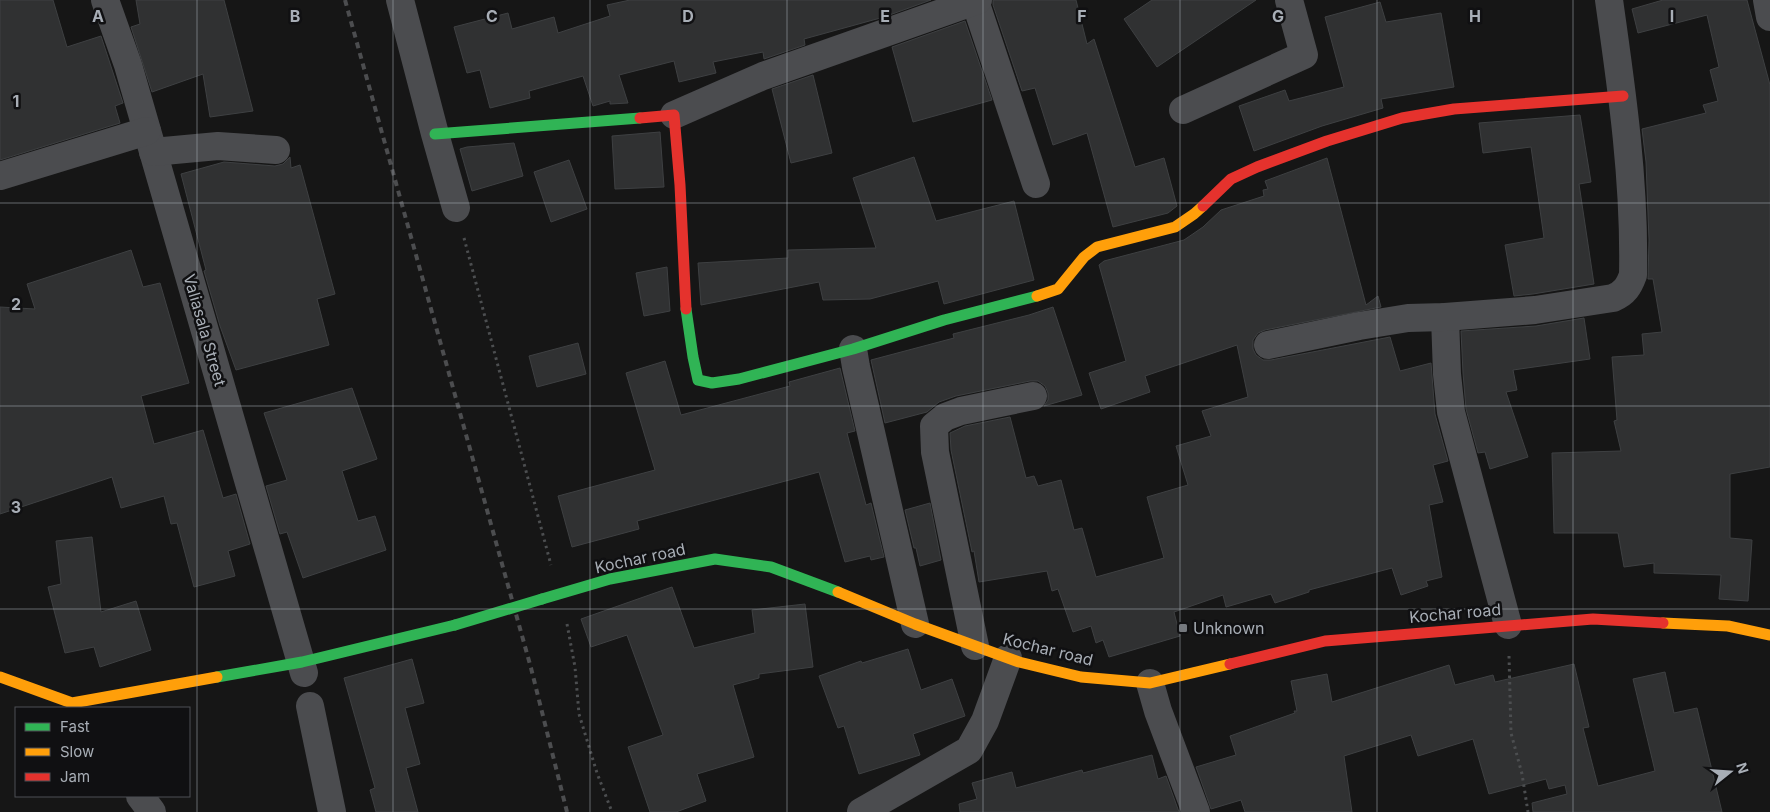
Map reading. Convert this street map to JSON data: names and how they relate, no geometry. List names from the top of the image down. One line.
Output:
{"streets":{"street":["Valiasala Street","Kochar road"]},"crossings":[["Valiasala Street","Kochar road"]],"places":{"transit":["Unknown"]},"legend":["Fast","Slow","Jam"],"north":"right","grid":{"columns":["A","B","C","D","E","F","G","H","I"],"rows":["1","2","3"]}}
